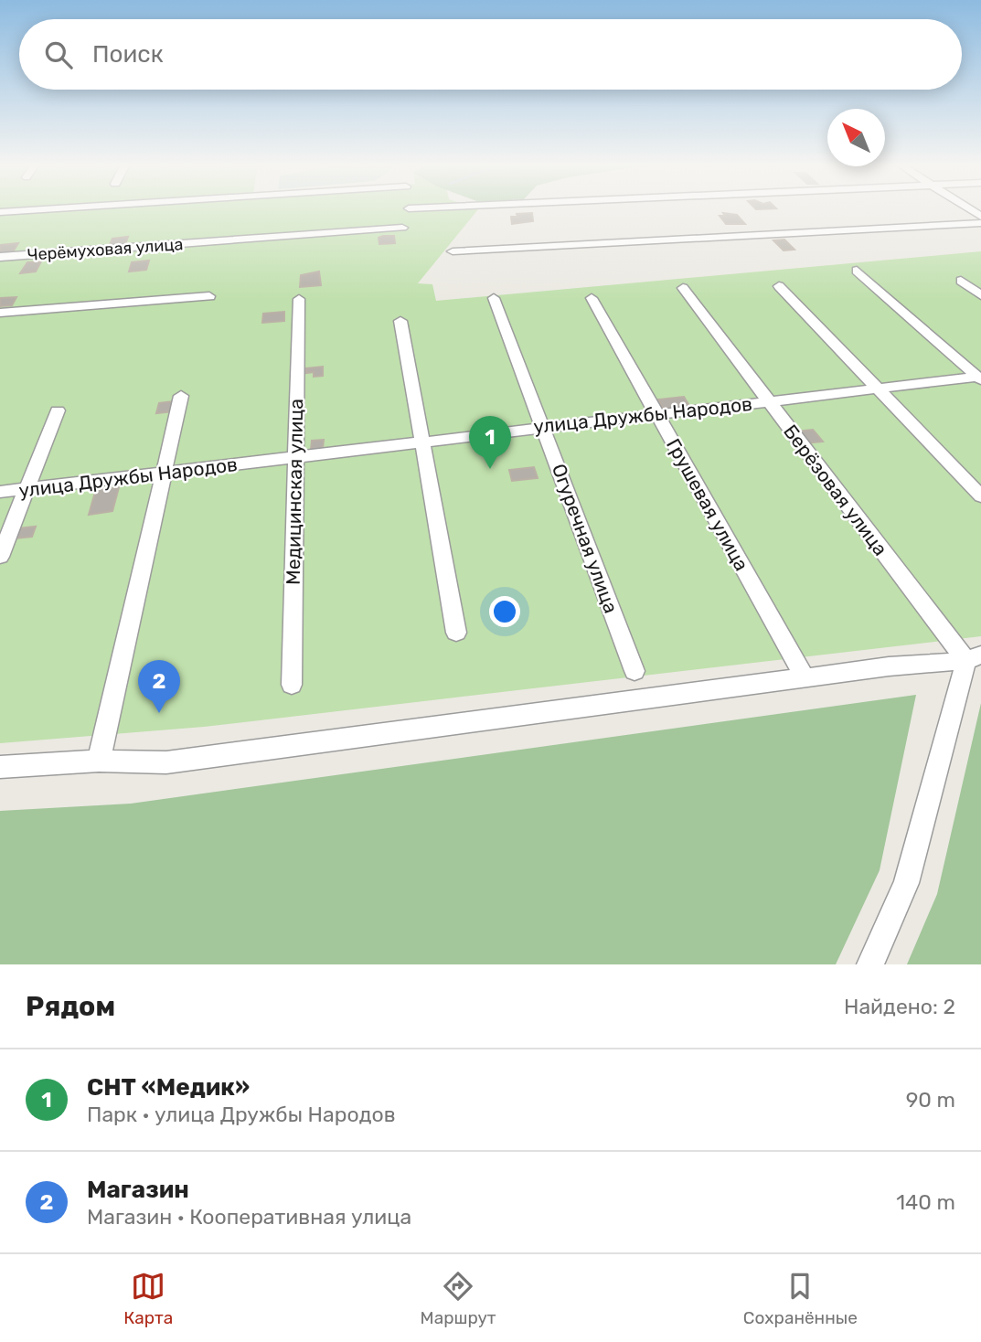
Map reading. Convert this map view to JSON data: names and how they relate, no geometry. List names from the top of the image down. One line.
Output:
{"streets":{"street":["Черёмуховая улица","улица Дружбы Народов","Берёзовая улица","Медицинская улица","Грушевая улица","Огуречная улица"]},"crossings":[["улица Дружбы Народов","Берёзовая улица"],["улица Дружбы Народов","Медицинская улица"],["улица Дружбы Народов","Грушевая улица"],["улица Дружбы Народов","Огуречная улица"]],"north":"top left","page":{"search":"Поиск","pins":["1","2"],"heading":["Рядом","Найдено: 2"],"list":[{"mark":"1","name":"СНТ «Медик»","note":"Парк · улица Дружбы Народов","value":"90 m"},{"mark":"2","name":"Магазин","note":"Магазин · Кооперативная улица","value":"140 m"}],"nav":["Карта","Маршрут","Сохранённые"]}}
